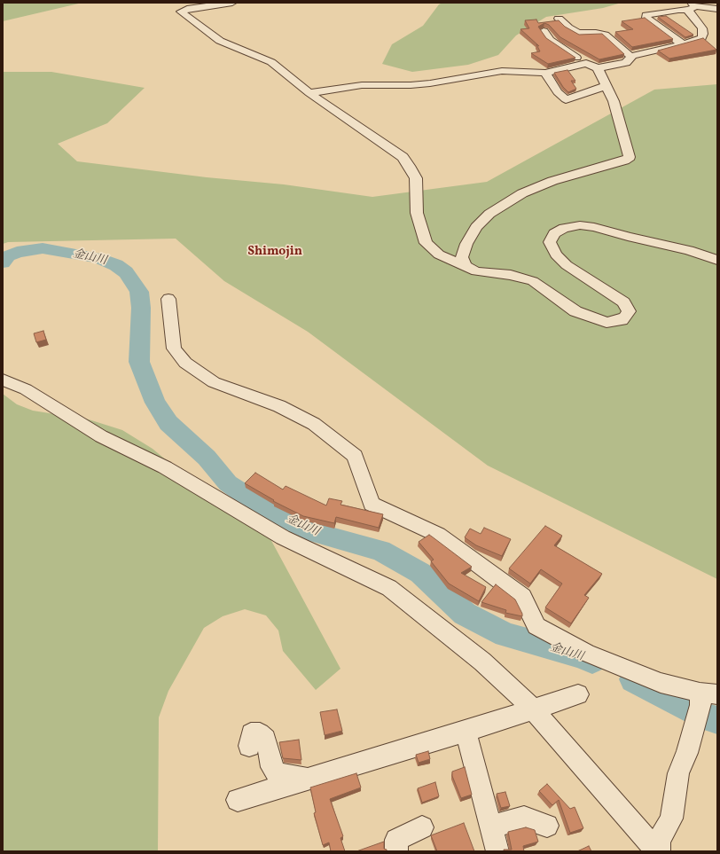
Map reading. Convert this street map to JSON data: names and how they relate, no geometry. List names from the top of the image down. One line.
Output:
{"districts":["Shimojin"],"water":["金山川"]}
